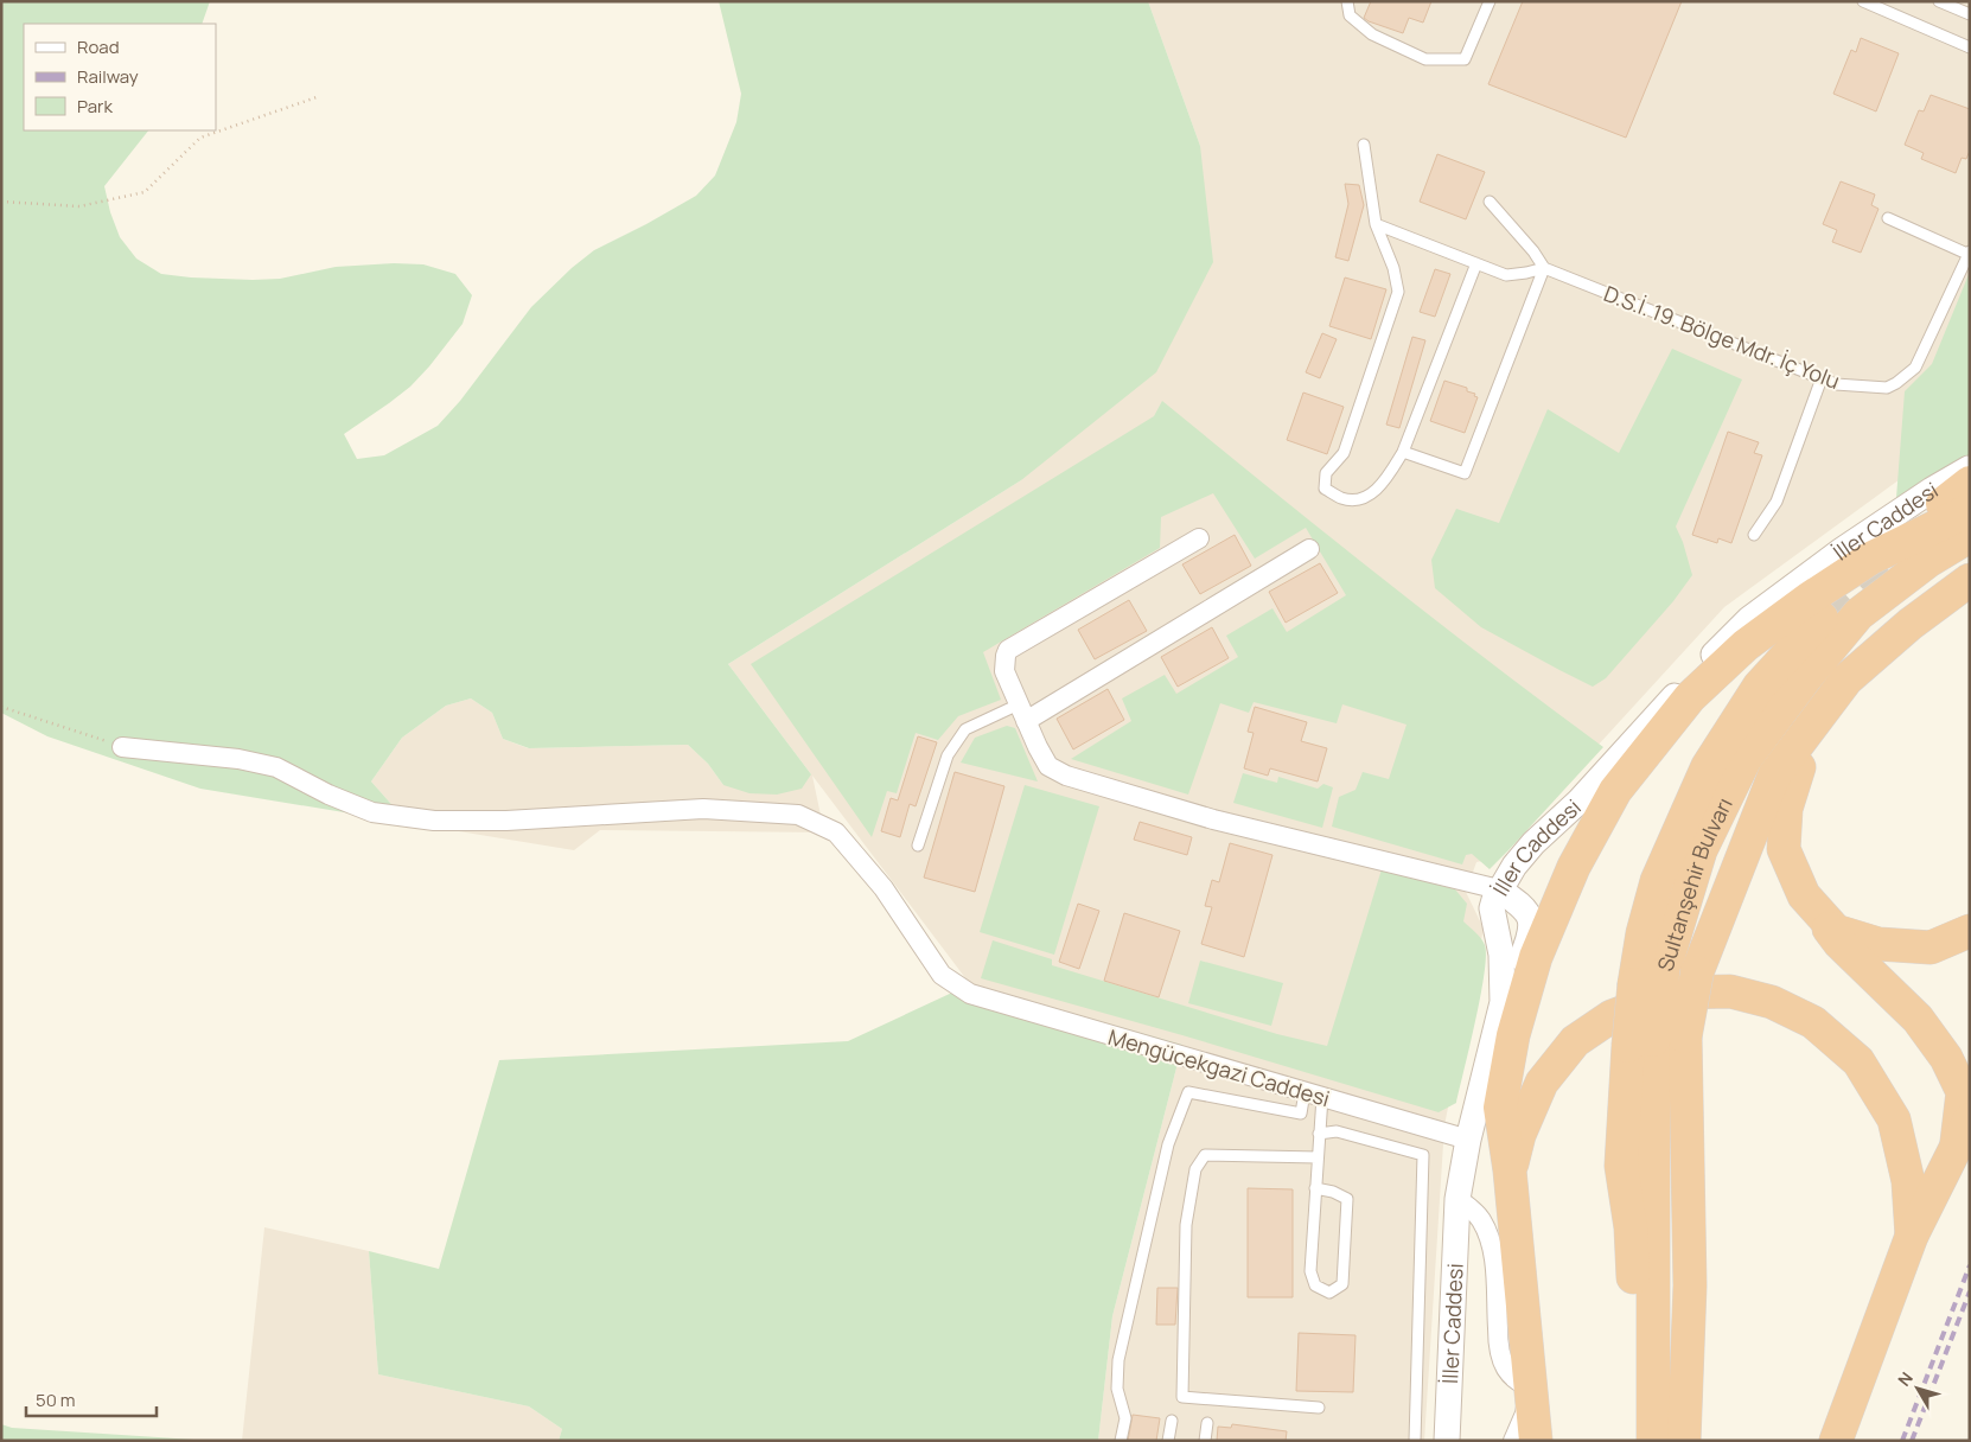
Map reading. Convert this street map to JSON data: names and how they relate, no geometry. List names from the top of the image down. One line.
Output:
{"streets":{"highway":["Sultanşehir Bulvarı"],"street":["İller Caddesi","Mengücekgazi Caddesi"],"lane":["D.S.İ. 19. Bölge Mdr. İç Yolu"]},"crossings":[["İller Caddesi","Mengücekgazi Caddesi"]],"legend":["Road","Railway","Park"],"scale_bar":"50 m","north":"top left"}
